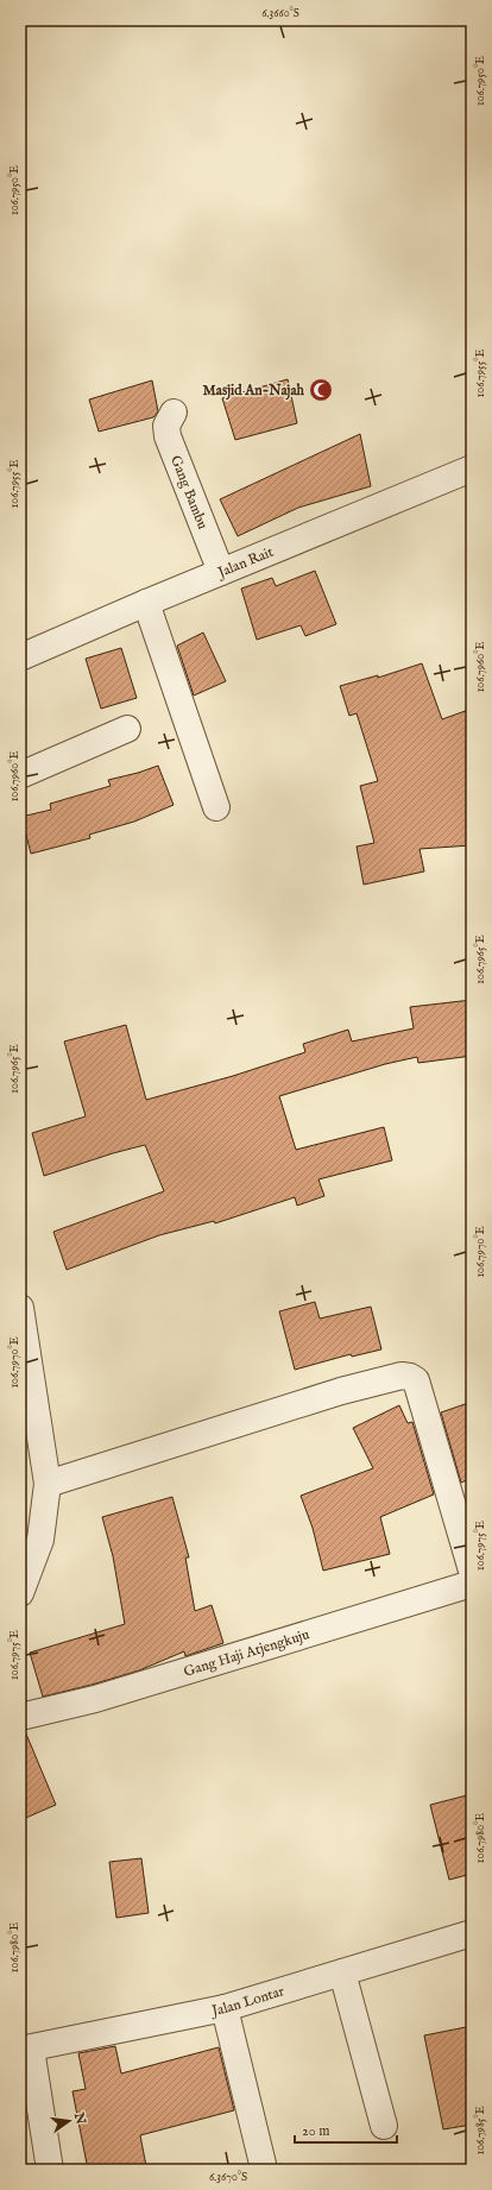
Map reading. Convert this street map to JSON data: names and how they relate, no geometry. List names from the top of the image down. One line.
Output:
{"streets":{"street":["Gang Bambu","Jalan Rait","Gang Haji Atjengkuju","Jalan Lontar"]},"crossings":[["Gang Bambu","Jalan Rait"]],"places":{"mosque":["Masjid An-Najah"]},"scale_bar":"20 m","north":"right","coordinates":["6.3660°S","106.7950°E","106.7955°E","106.7960°E","106.7965°E","106.7970°E","106.7975°E","106.7980°E","106.7985°E","6.3670°S"]}
